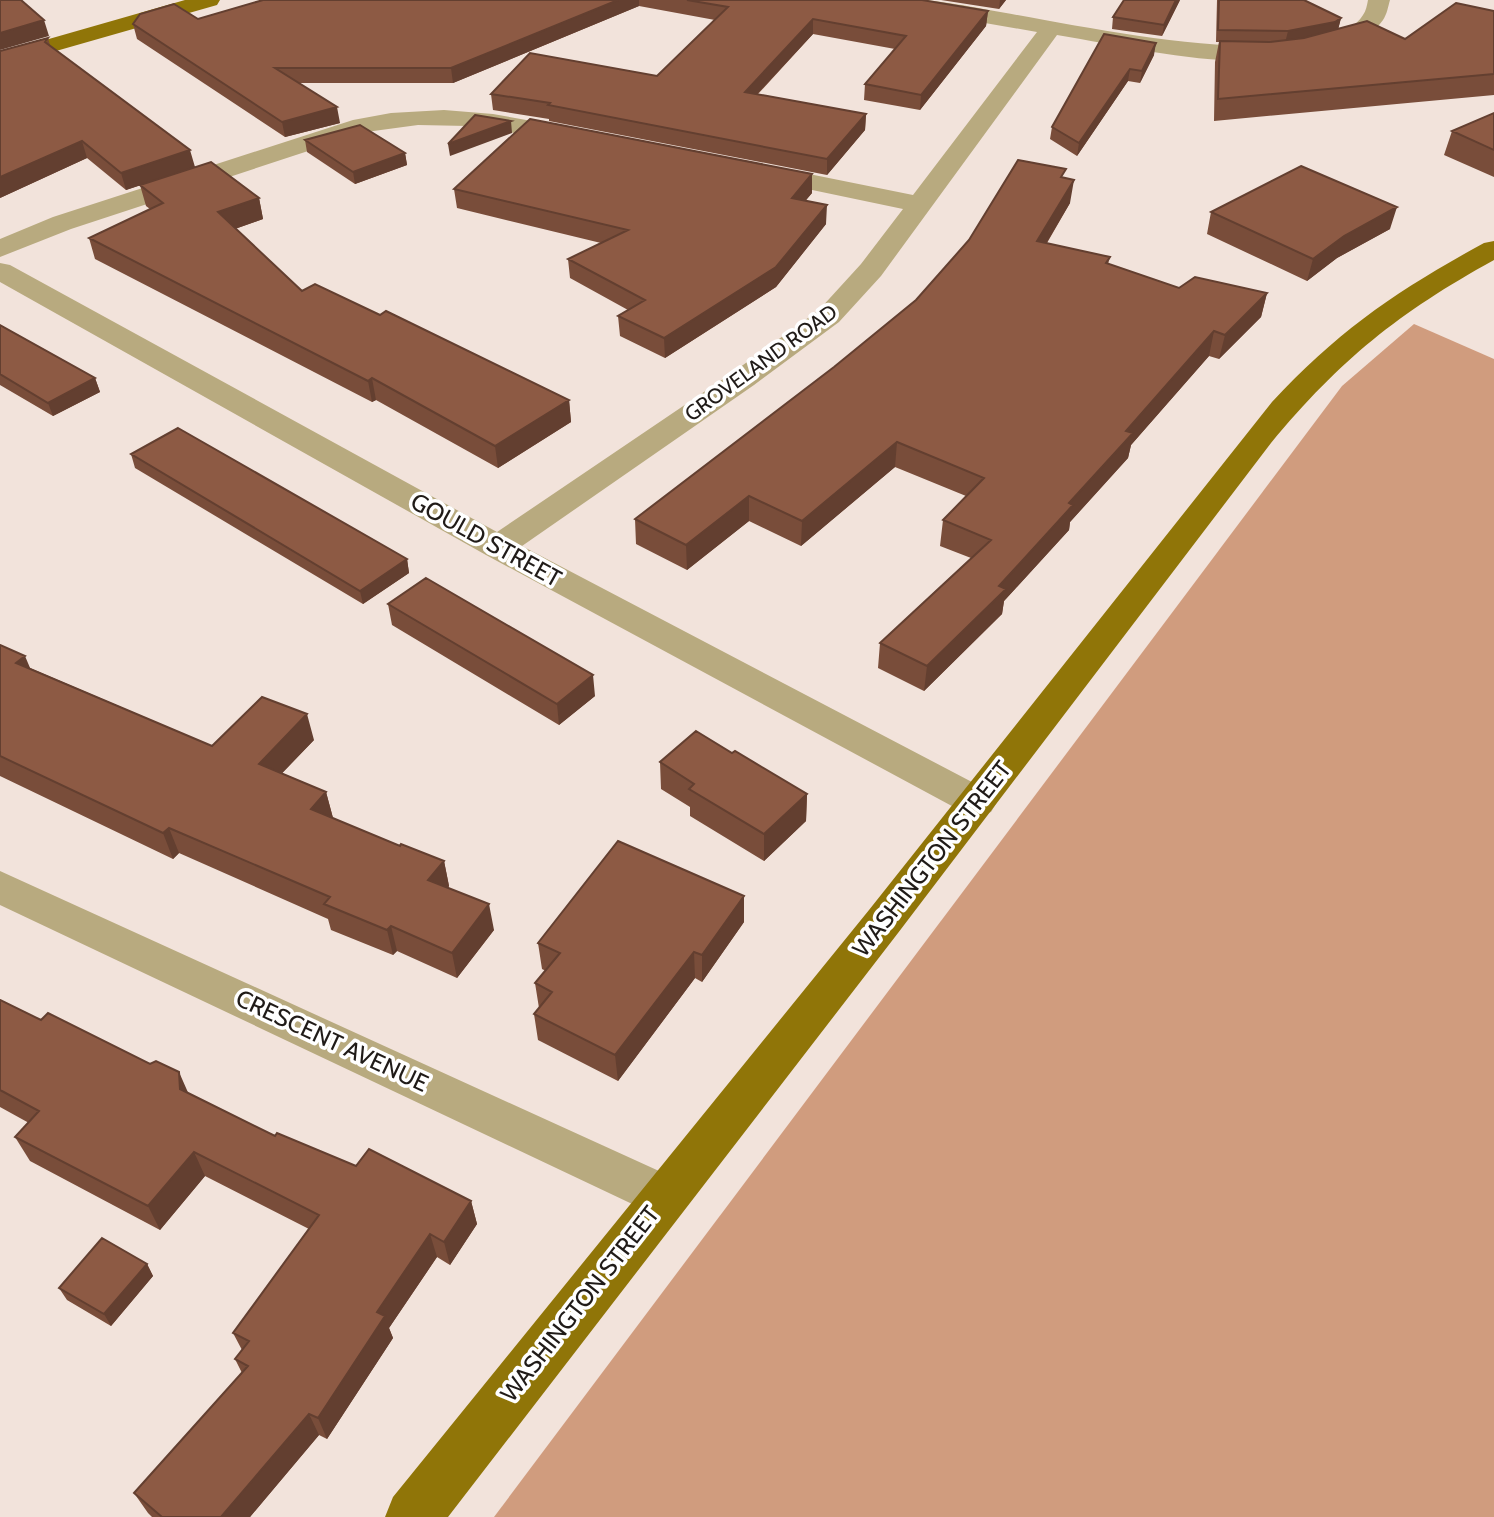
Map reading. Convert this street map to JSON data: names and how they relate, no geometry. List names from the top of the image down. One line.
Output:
{"streets":{"main road":["WASHINGTON STREET"],"street":["GROVELAND ROAD","GOULD STREET","CRESCENT AVENUE"]},"crossings":[["GROVELAND ROAD","GOULD STREET"],["GOULD STREET","WASHINGTON STREET"],["WASHINGTON STREET","CRESCENT AVENUE"]]}
